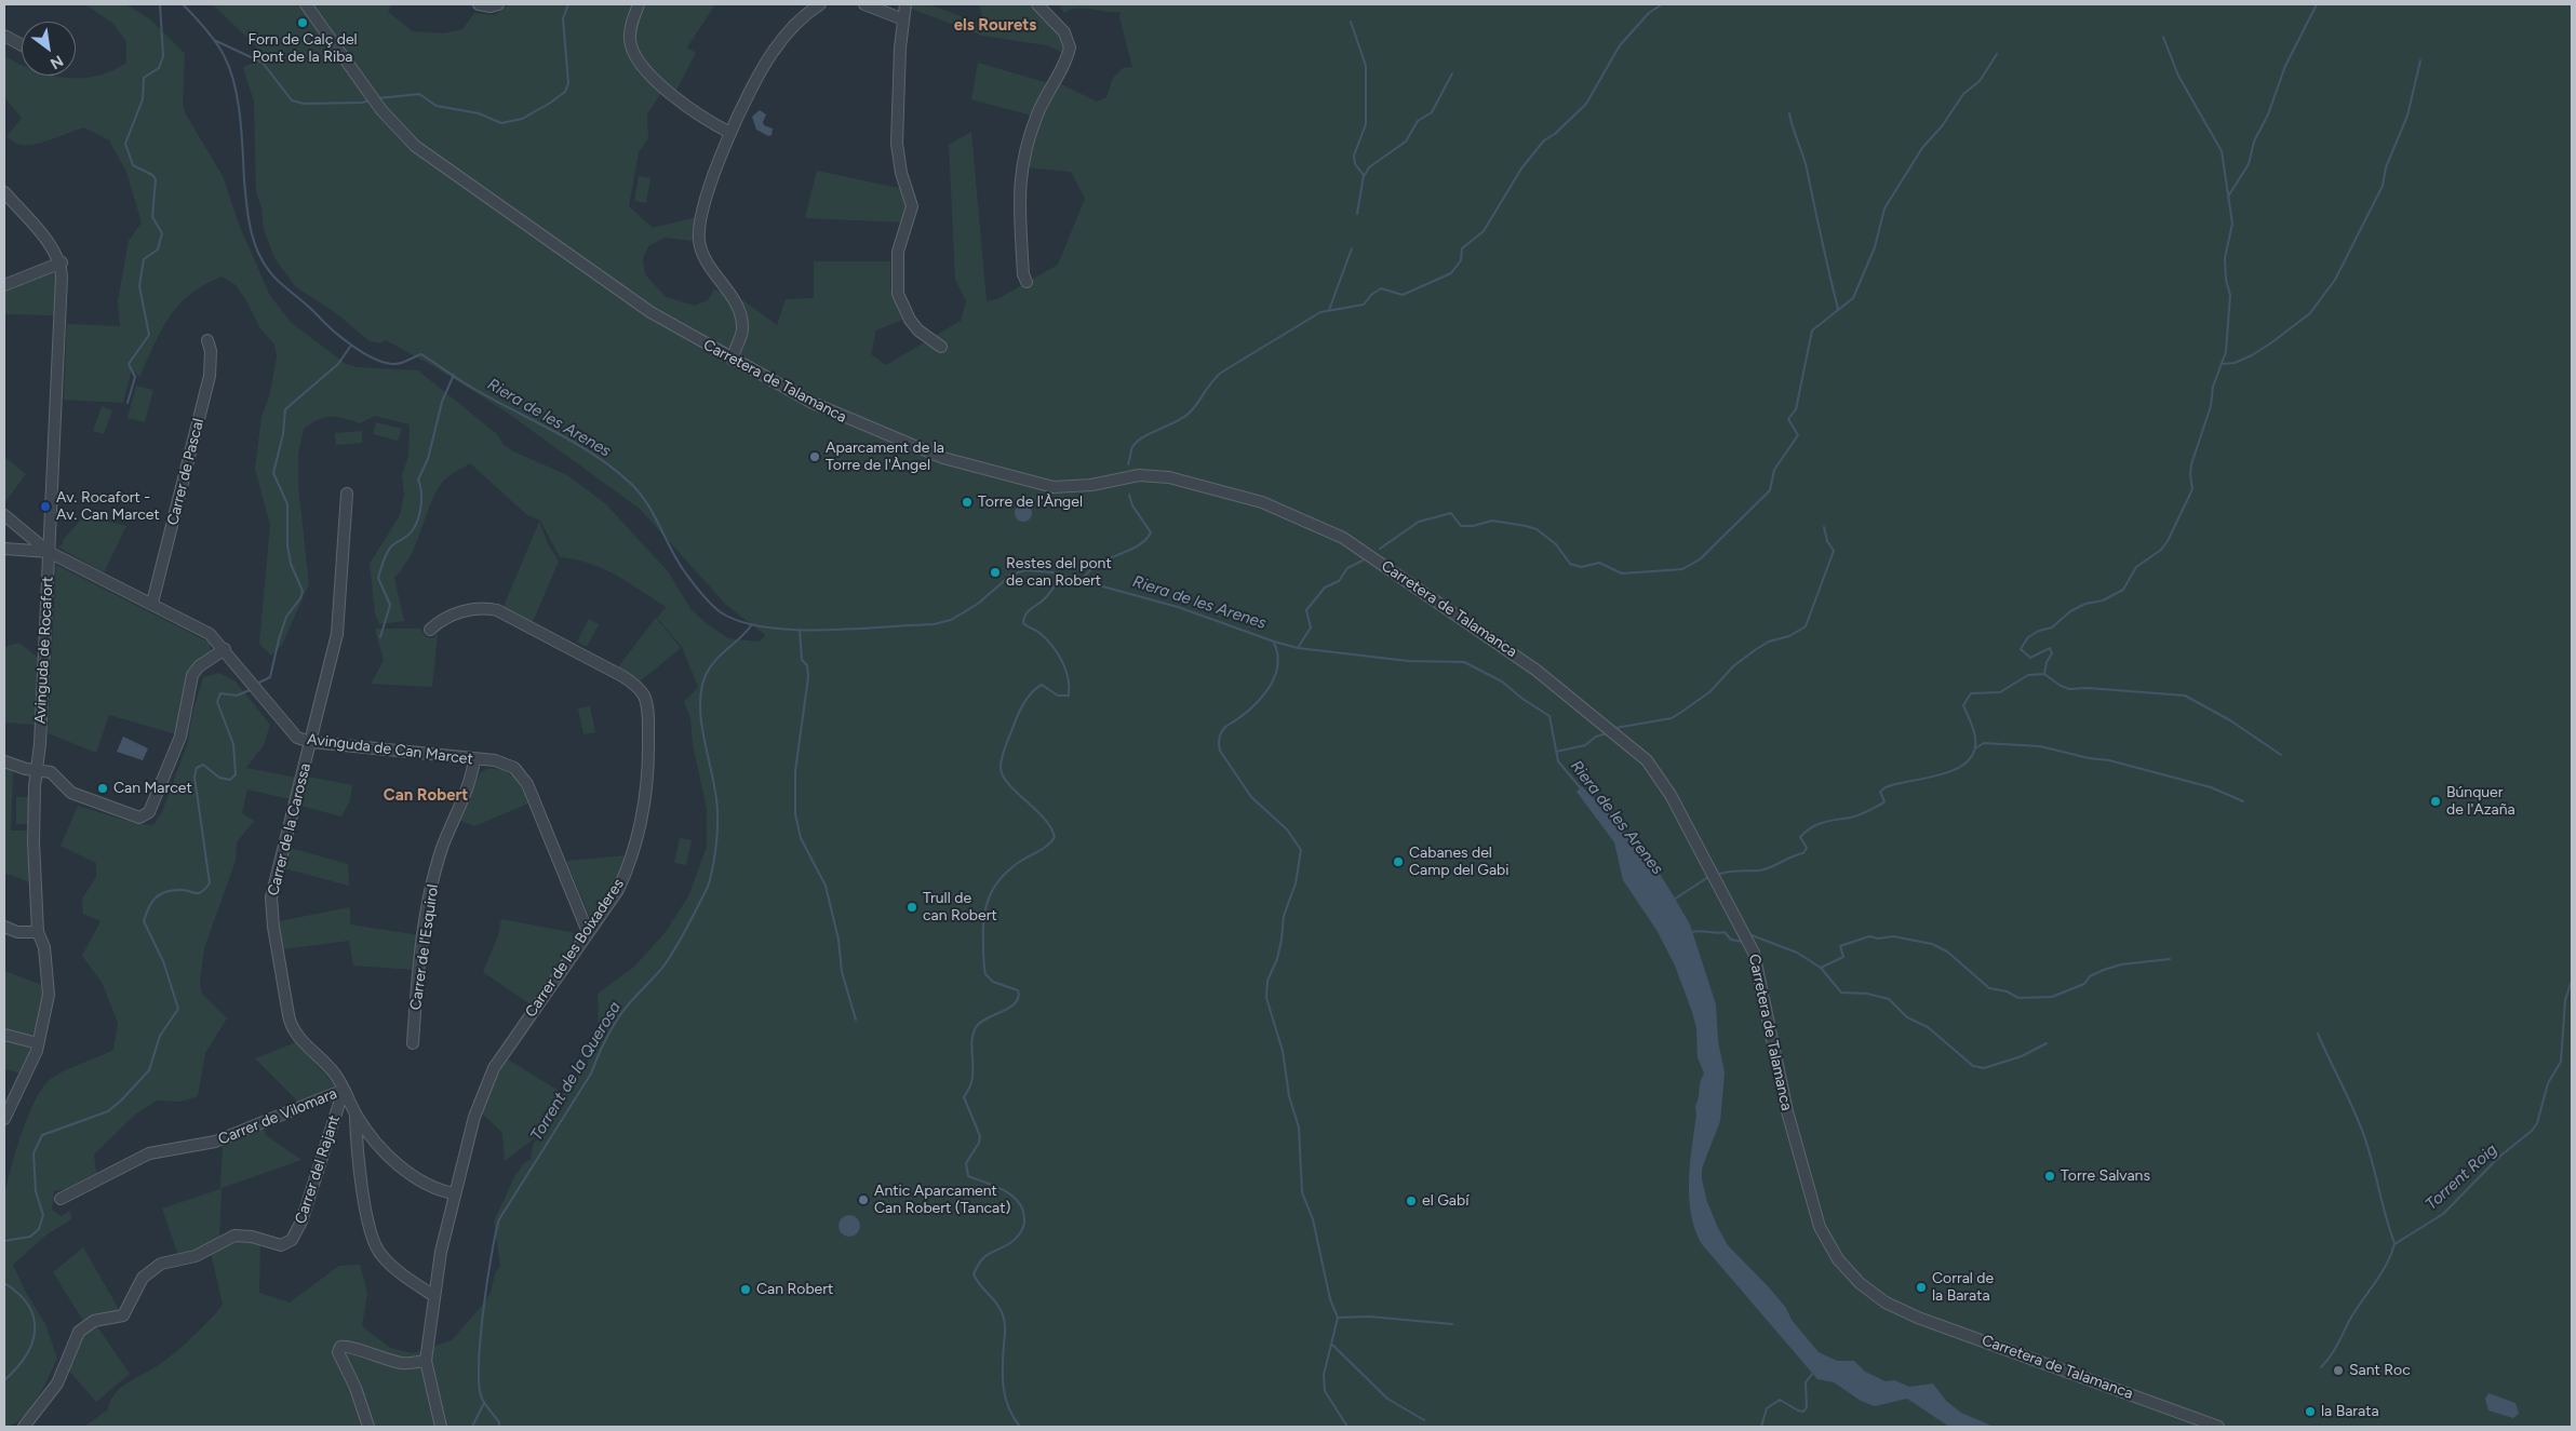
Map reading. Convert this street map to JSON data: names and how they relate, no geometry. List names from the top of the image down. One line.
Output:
{"streets":{"street":["Carretera de Talamanca","Carrer de Pascal","Avinguda de Rocafort","Avinguda de Can Marcet","Carrer de la Carossa","Carrer de l'Esquirol","Carrer de les Boixaderes","Carrer de Vilomara","Carrer del Rajant"]},"crossings":[["Carrer de Pascal","Avinguda de Can Marcet"],["Avinguda de Rocafort","Avinguda de Can Marcet"],["Avinguda de Can Marcet","Carrer de la Carossa"],["Avinguda de Can Marcet","Carrer de l'Esquirol"],["Avinguda de Can Marcet","Carrer de les Boixaderes"],["Carrer de la Carossa","Carrer de les Boixaderes"],["Carrer de la Carossa","Carrer de Vilomara"],["Carrer de la Carossa","Carrer del Rajant"],["Carrer de Vilomara","Carrer del Rajant"]],"districts":["els Rourets","Can Robert"],"water":["Riera de les Arenes","Torrent de la Querosa","Torrent Roig"],"places":["Forn de Calç del Pont de la Riba","Aparcament de la Torre de l'Àngel","Torre de l'Àngel","Av. Rocafort - Av. Can Marcet","Restes del pont de can Robert","Can Marcet","Búnquer de l'Azaña","Cabanes del Camp del Gabi","Trull de can Robert","Torre Salvans","Antic Aparcament Can Robert (Tancat)","el Gabí","Corral de la Barata","Can Robert","Sant Roc","la Barata"],"north":"bottom right"}
